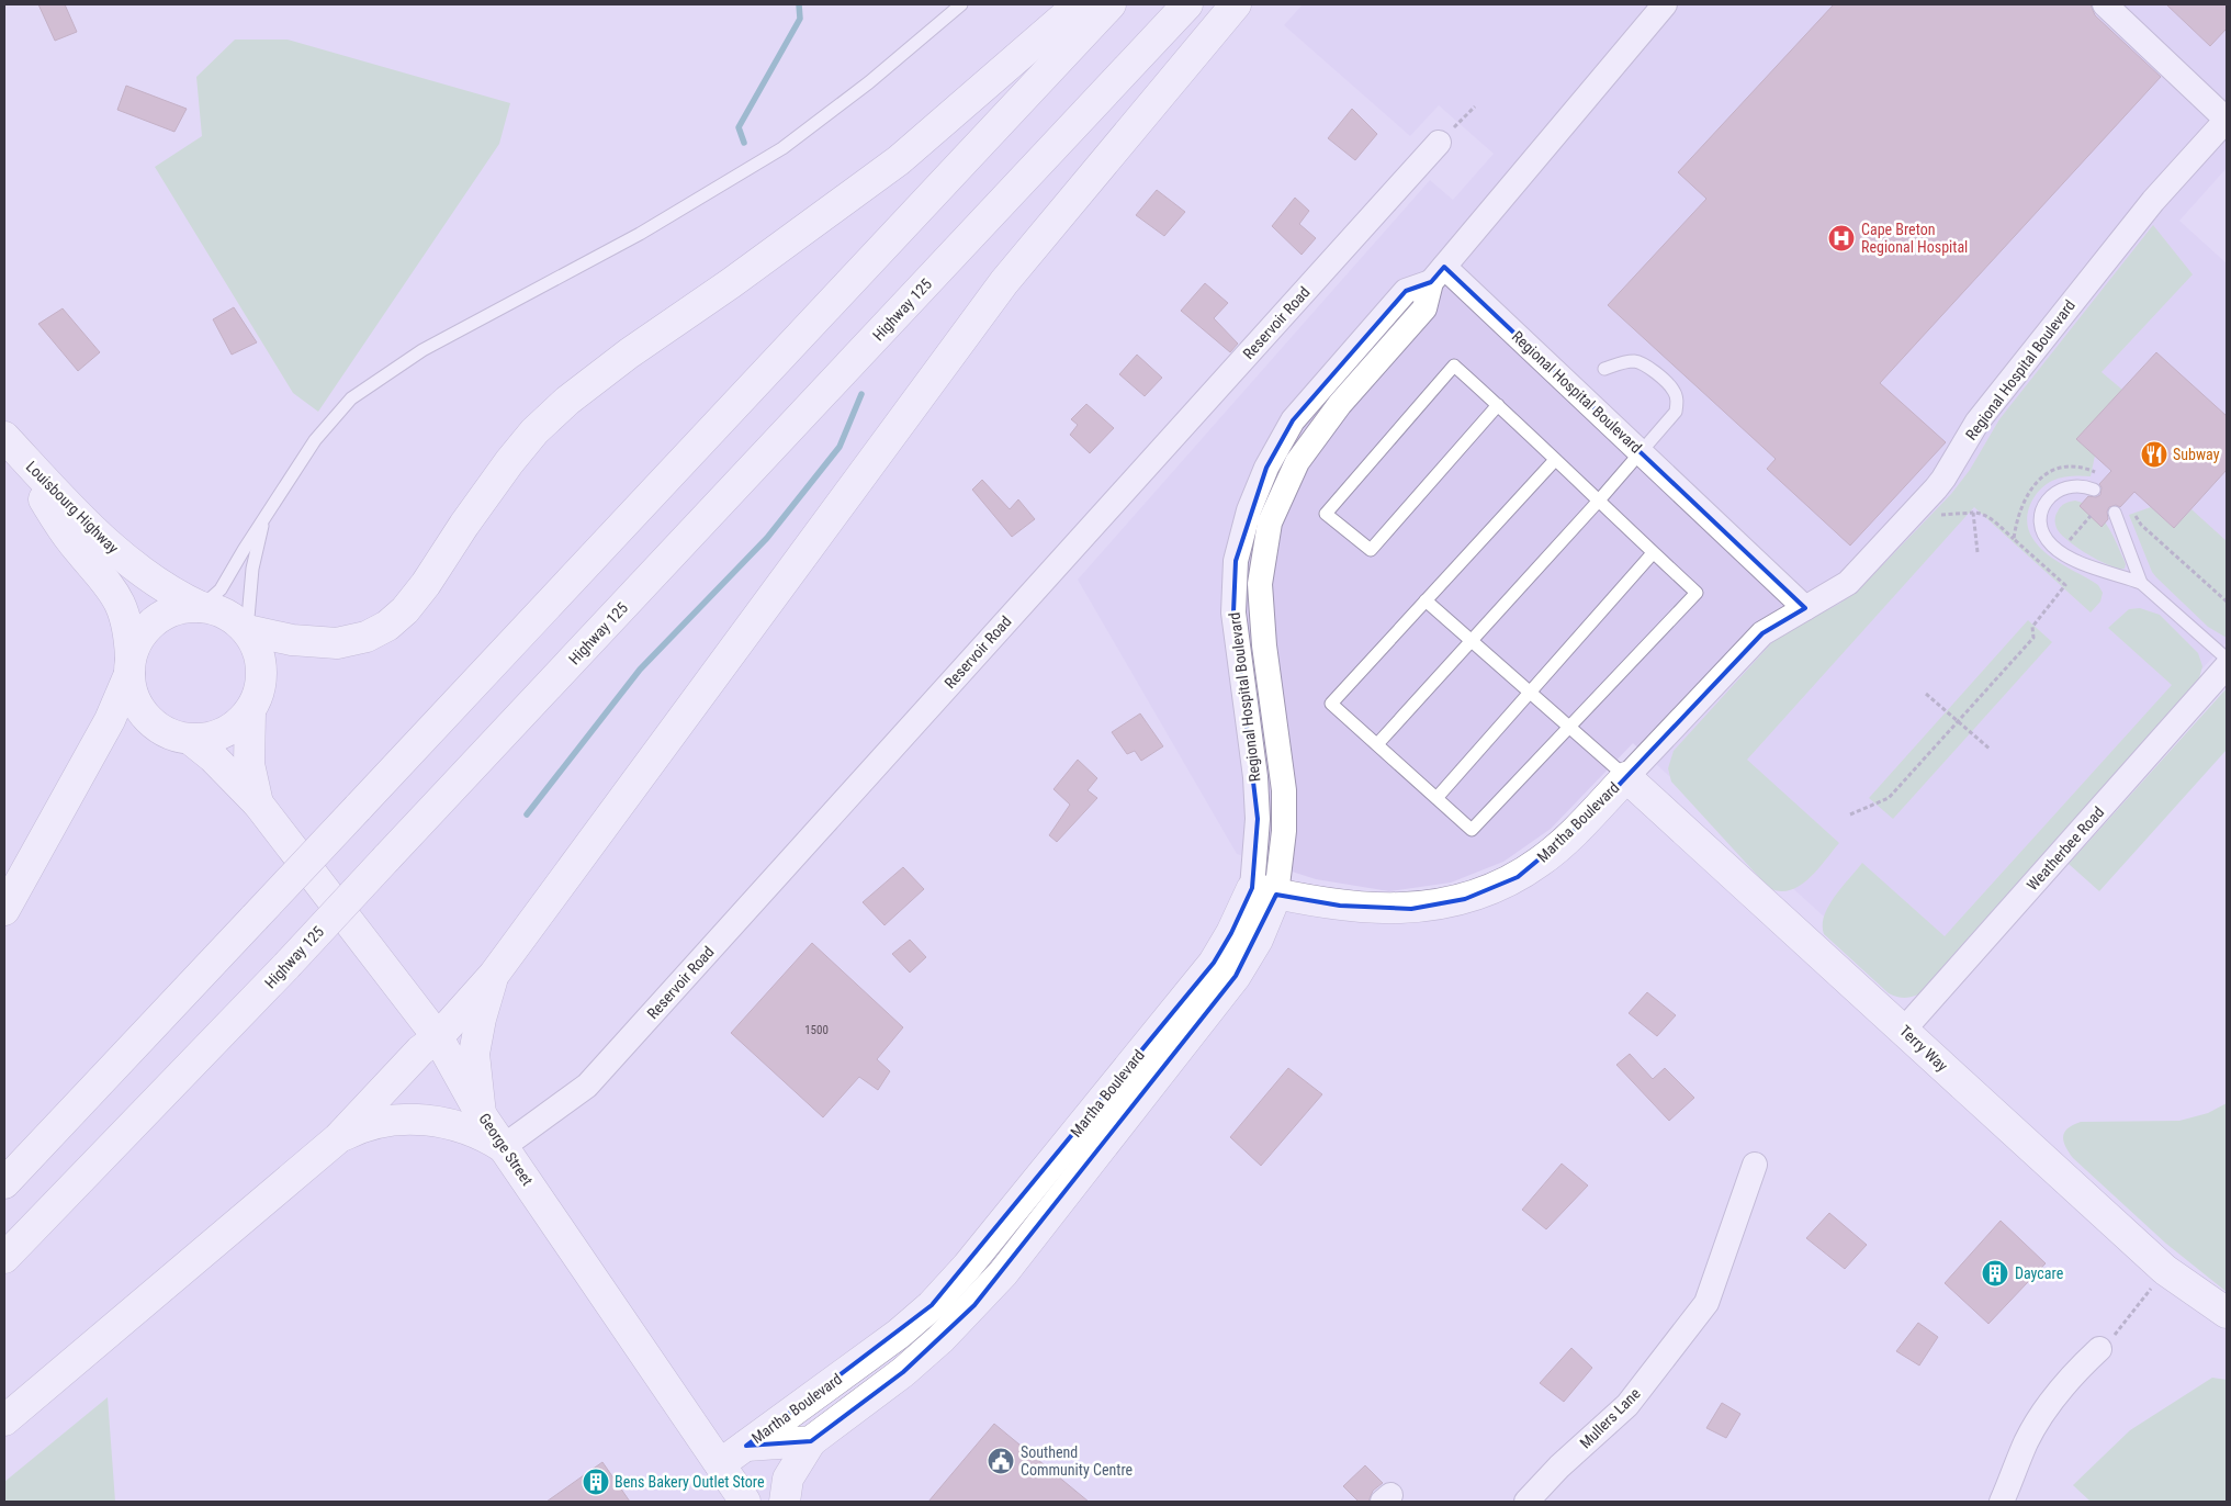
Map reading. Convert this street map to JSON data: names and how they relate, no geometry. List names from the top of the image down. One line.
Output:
{"streets":{"main road":["Highway 125","Louisbourg Highway","Martha Boulevard","Terry Way","George Street"],"street":["Reservoir Road","Regional Hospital Boulevard","Weatherbee Road","Mullers Lane"]},"crossings":[["Reservoir Road","George Street"],["Regional Hospital Boulevard","Martha Boulevard"],["Regional Hospital Boulevard","Terry Way"],["Louisbourg Highway","George Street"],["Martha Boulevard","Terry Way"],["Weatherbee Road","Terry Way"]],"places":{"hospital":["Cape Breton Regional Hospital"],"restaurant":["Subway"],"building":["Daycare","Bens Bakery Outlet Store"],"public building":["Southend Community Centre"]},"house_numbers":["1500"]}
